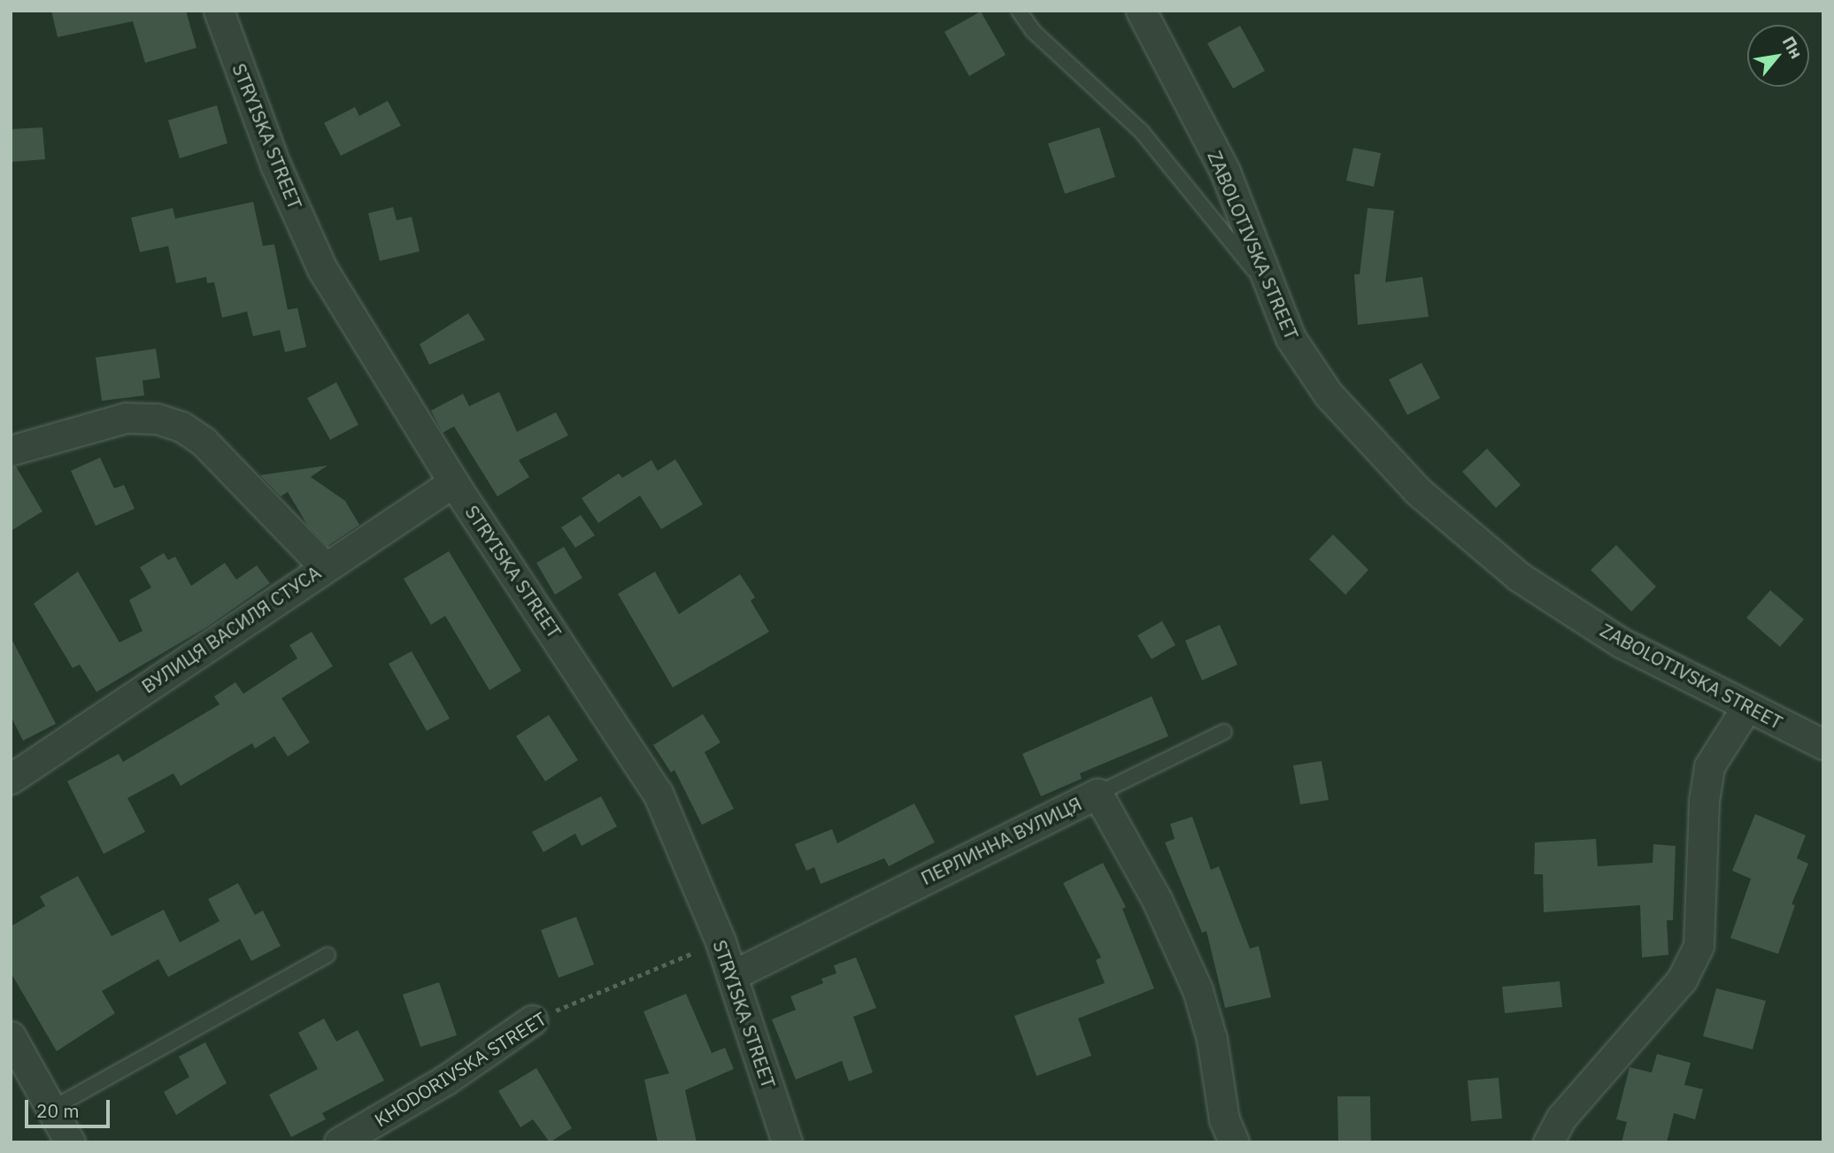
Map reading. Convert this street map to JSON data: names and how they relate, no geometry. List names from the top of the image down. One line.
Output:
{"streets":{"street":["STRYISKA STREET","ZABOLOTIVSKA STREET","ВУЛИЦЯ ВАСИЛЯ СТУСА","ПЕРЛИННА ВУЛИЦЯ","KHODORIVSKA STREET"]},"crossings":[["STRYISKA STREET","ВУЛИЦЯ ВАСИЛЯ СТУСА"],["STRYISKA STREET","ПЕРЛИННА ВУЛИЦЯ"],["STRYISKA STREET","KHODORIVSKA STREET"]],"scale_bar":"20 m","north":"top right"}
